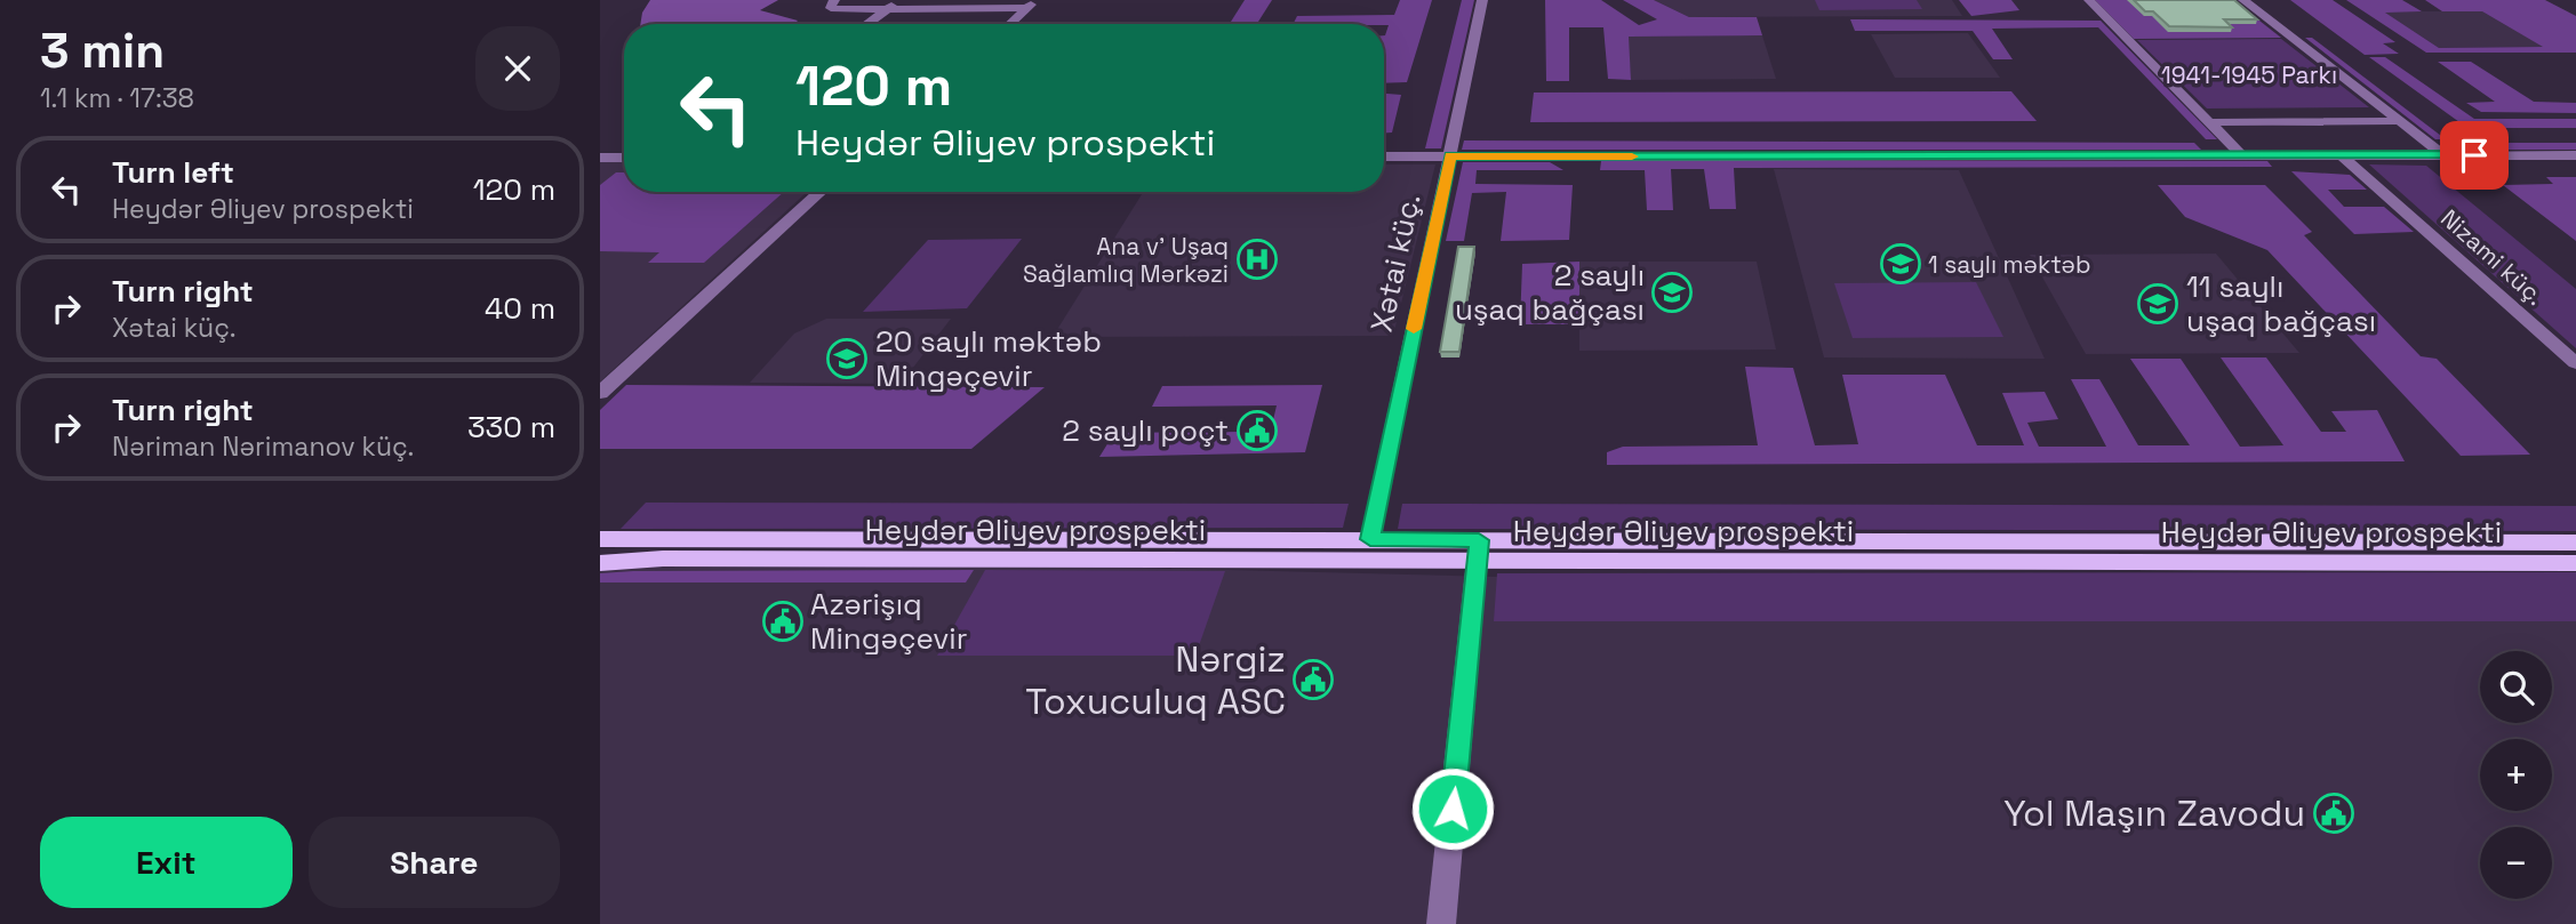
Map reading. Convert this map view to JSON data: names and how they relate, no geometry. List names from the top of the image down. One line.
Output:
{"streets":{"main road":["Heydər Əliyev prospekti"],"street":["Nizami küç.","Xətai küç."]},"crossings":[["Xətai küç.","Heydər Əliyev prospekti"]],"parks":["1941-1945 Parkı"],"places":{"hospital":["Ana v' Uşaq Sağlamlıq Mərkəzi"],"school or university":["1 saylı məktəb","2 saylı uşaq bağçası","11 saylı uşaq bağçası","20 saylı məktəb Mingəçevir"],"public building":["2 saylı poçt","Azərişıq Mingəçevir","Nərgiz Toxuculuq ASC","Yol Maşın Zavodu"]},"page":{"heading":["3 min","1.1 km · 17:38"],"turn":["120 m","Heydər Əliyev prospekti"],"list":[{"name":"Turn left","note":"Heydər Əliyev prospekti","value":"120 m"},{"name":"Turn right","note":"Xətai küç.","value":"40 m"},{"name":"Turn right","note":"Nəriman Nərimanov küç.","value":"330 m"}],"map_buttons":["+","−"],"buttons":["Exit","Share"]}}
